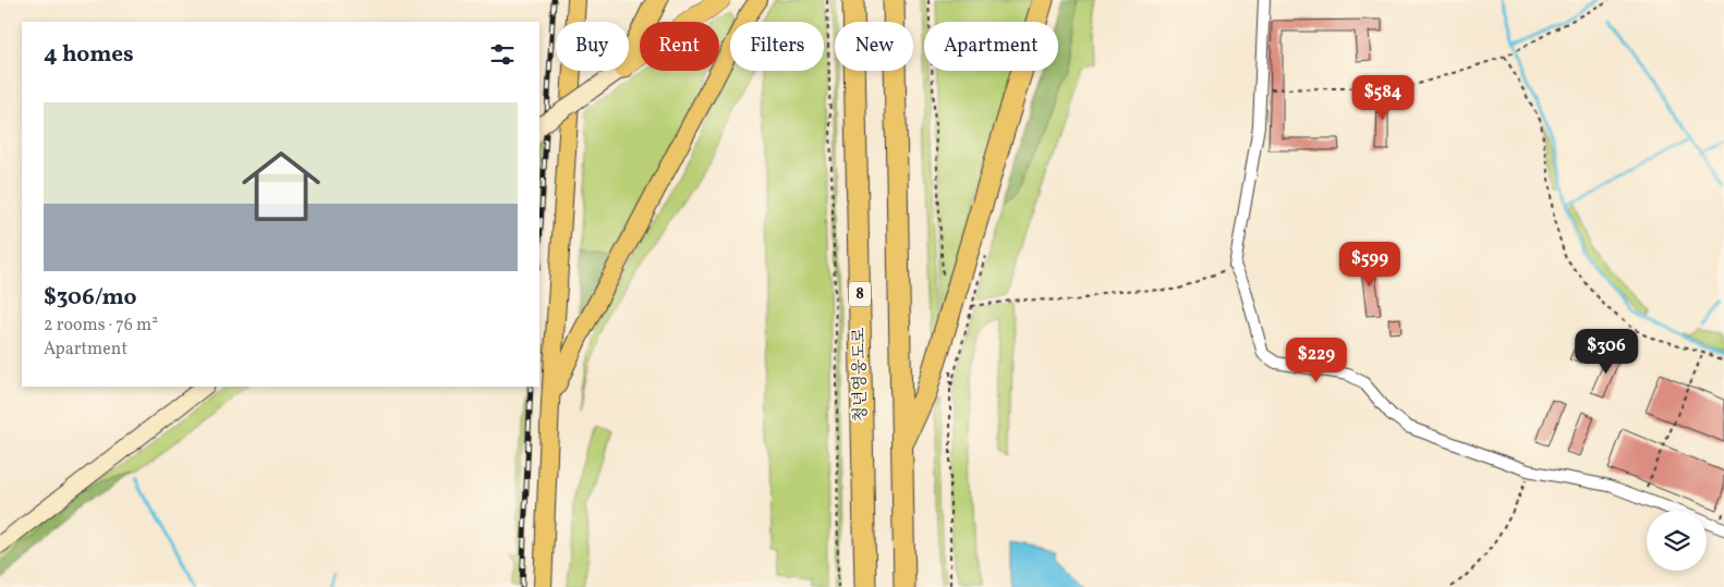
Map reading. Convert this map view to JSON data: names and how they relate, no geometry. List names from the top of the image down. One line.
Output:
{"streets":{"highway":["8","청년영웅도로"]},"page":{"chip":["Buy","Rent","Filters","New","Apartment"],"heading":"4 homes","price":["$584","$599","$306","$229"],"list":[{"name":"$306/mo","note":"2 rooms · 76 m² · Apartment"}]}}
